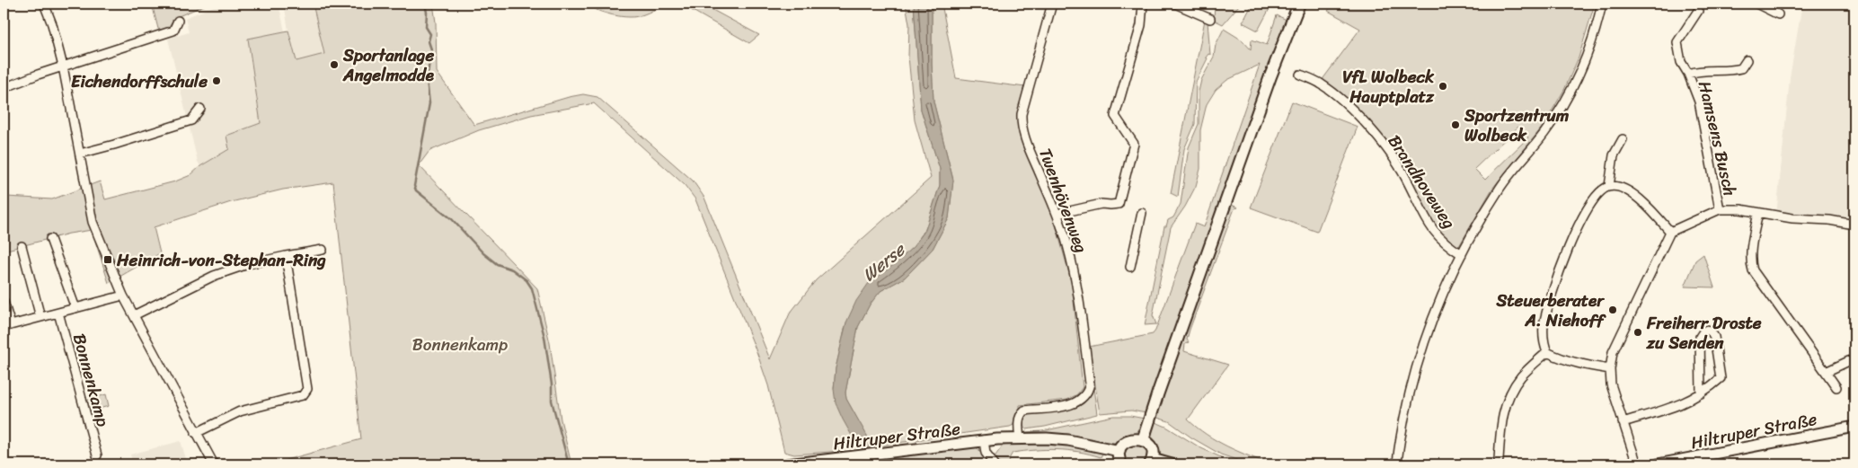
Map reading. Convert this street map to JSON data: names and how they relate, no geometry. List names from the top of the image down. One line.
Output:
{"streets":{"street":["Hamsens Busch","Brandhoveweg","Twenhövenweg","Bonnenkamp","Hiltruper Straße"]},"crossings":[["Twenhövenweg","Hiltruper Straße"]],"water":["Werse"],"parks":["Bonnenkamp"],"places":{"other":["Sportanlage Angelmodde","Eichendorffschule","VfL Wolbeck Hauptplatz","Sportzentrum Wolbeck","Steuerberater A. Niehoff","Freiherr Droste zu Senden"],"transit":["Heinrich-von-Stephan-Ring"]}}
